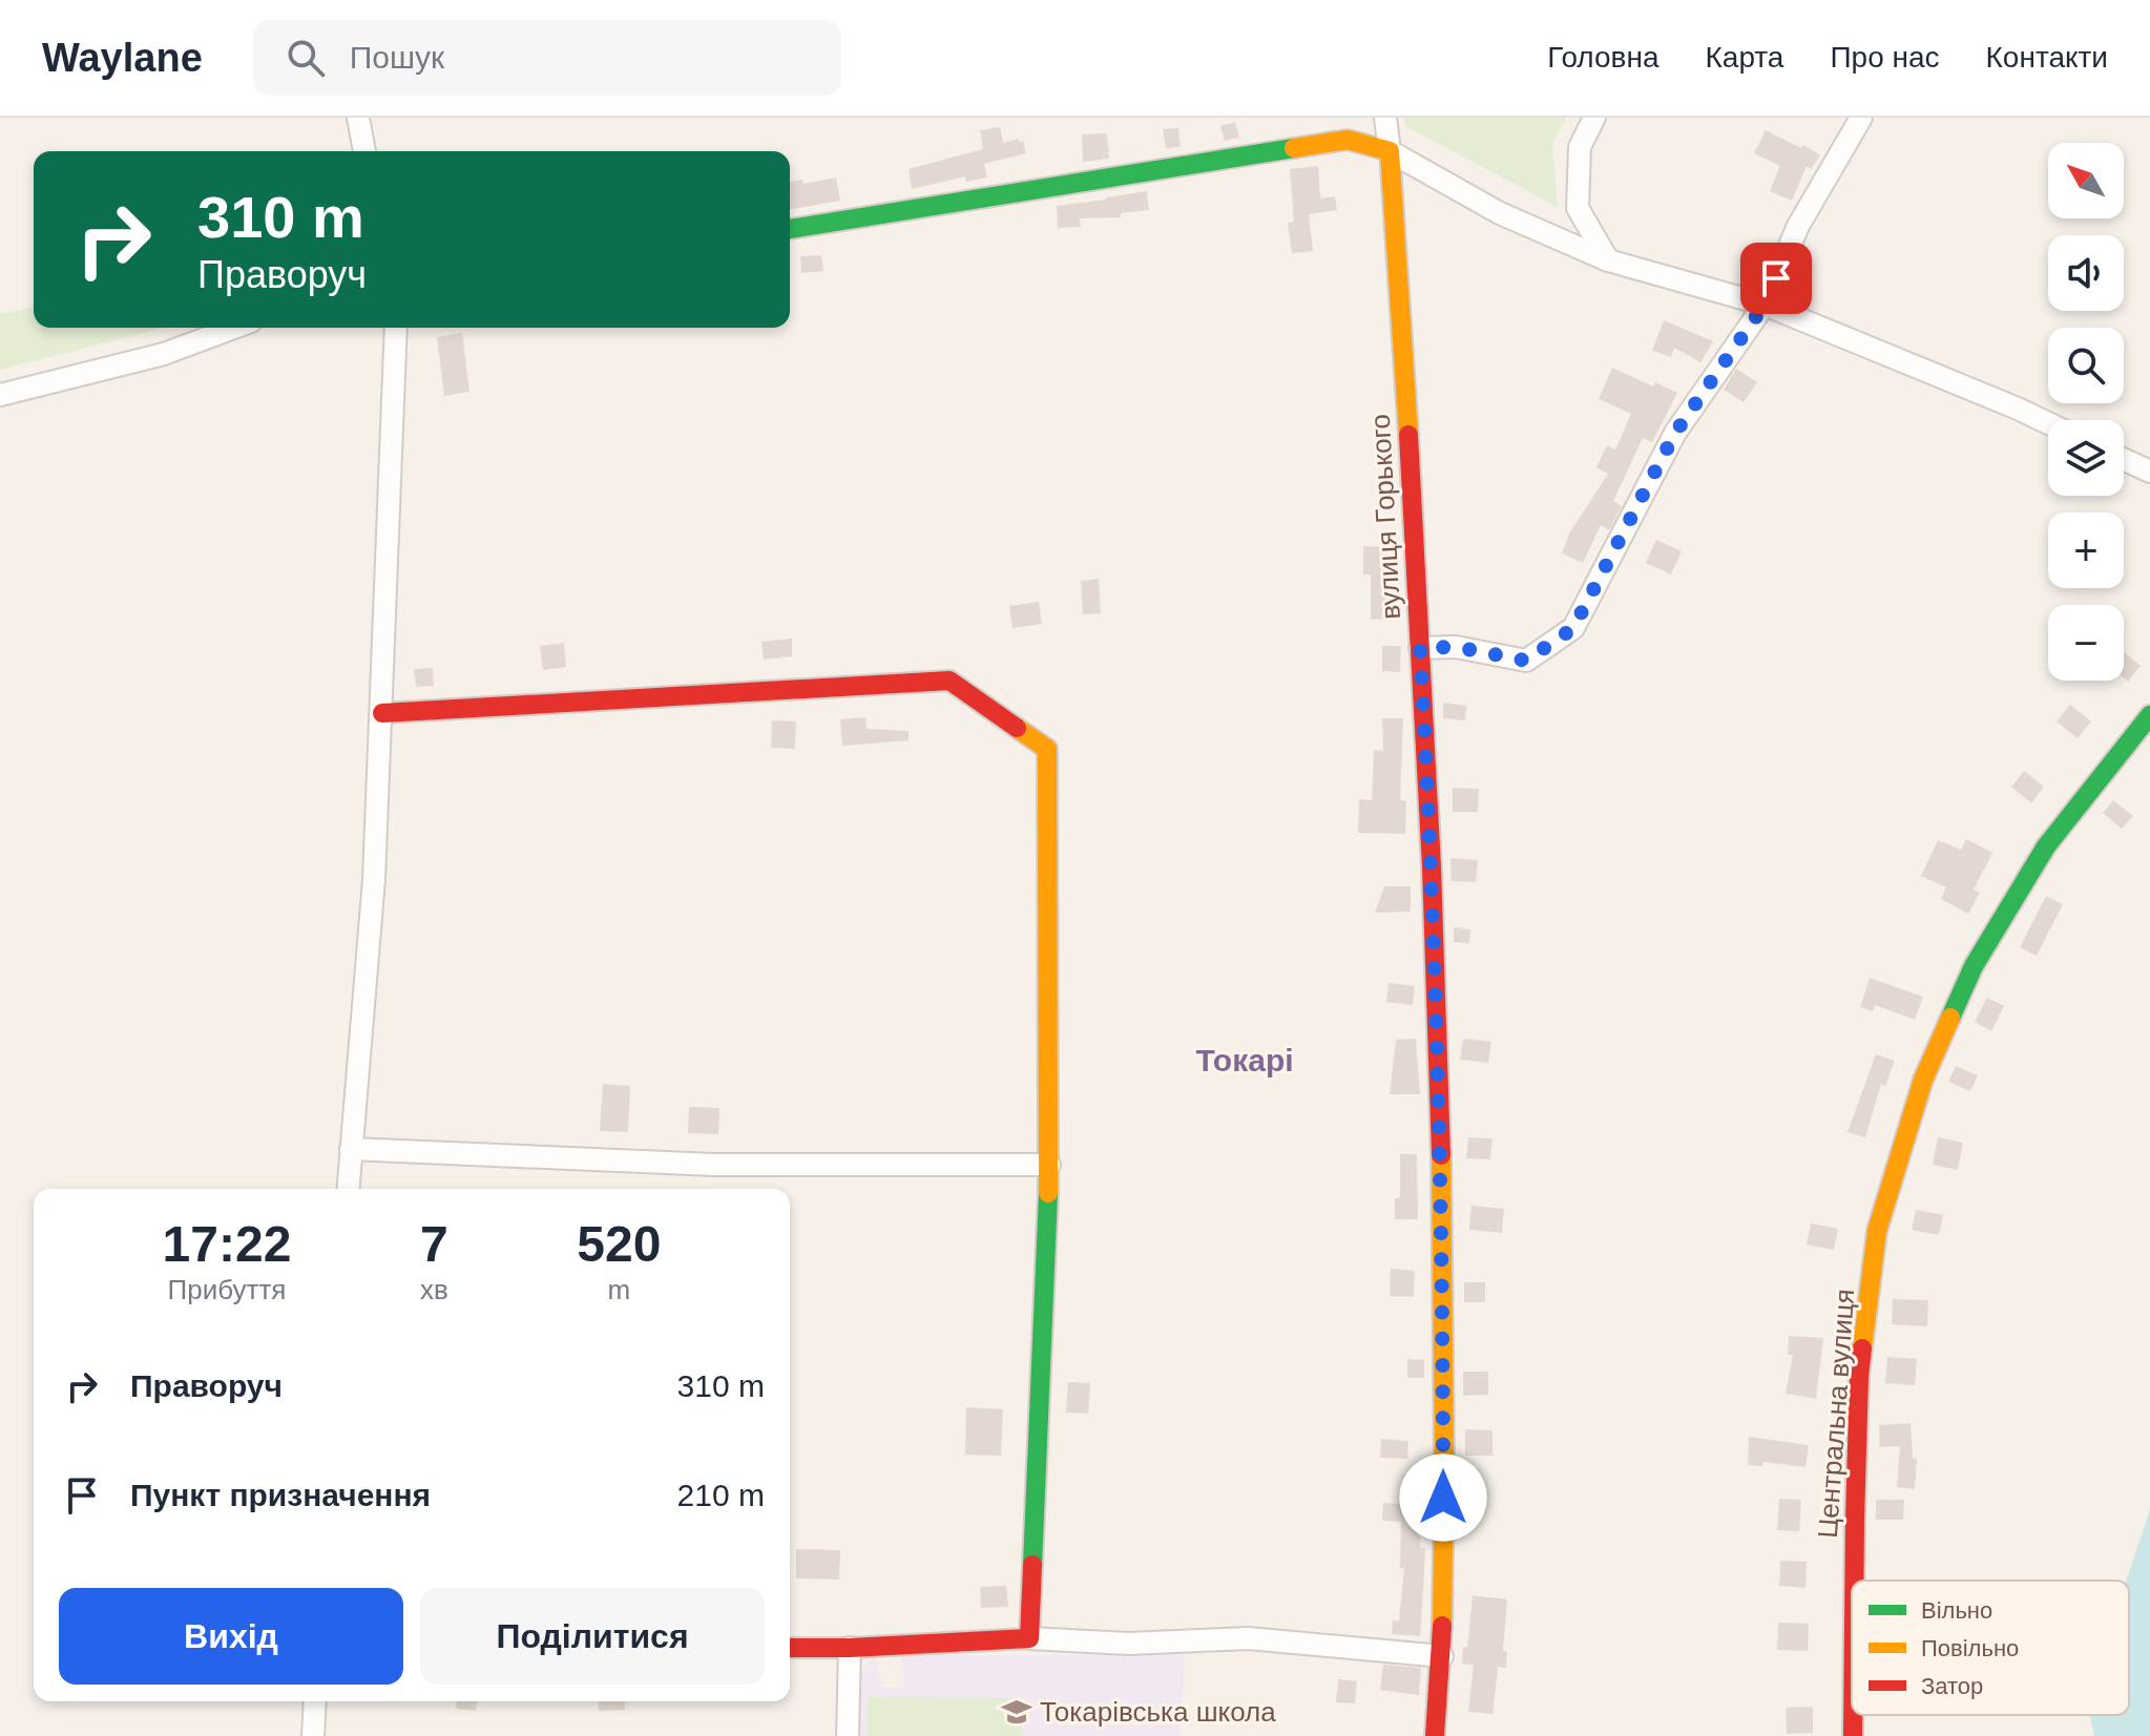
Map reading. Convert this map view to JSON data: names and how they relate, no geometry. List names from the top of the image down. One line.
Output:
{"streets":{"street":["вулиця Горького","Центральна вулиця"]},"districts":["Токарі"],"places":{"school or university":["Токарівська школа"]},"legend":["Вільно","Повільно","Затор"],"north":"top left","page":{"header":"Waylane","search":"Пошук","nav":["Головна","Карта","Про нас","Контакти"],"map_buttons":["+","−"],"turn":["310 m","Праворуч"],"eta":["17:22","Прибуття","7","хв","520","m"],"list":[{"name":"Праворуч","value":"310 m"},{"name":"Пункт призначення","value":"210 m"}],"buttons":["Вихід","Поділитися"]}}
